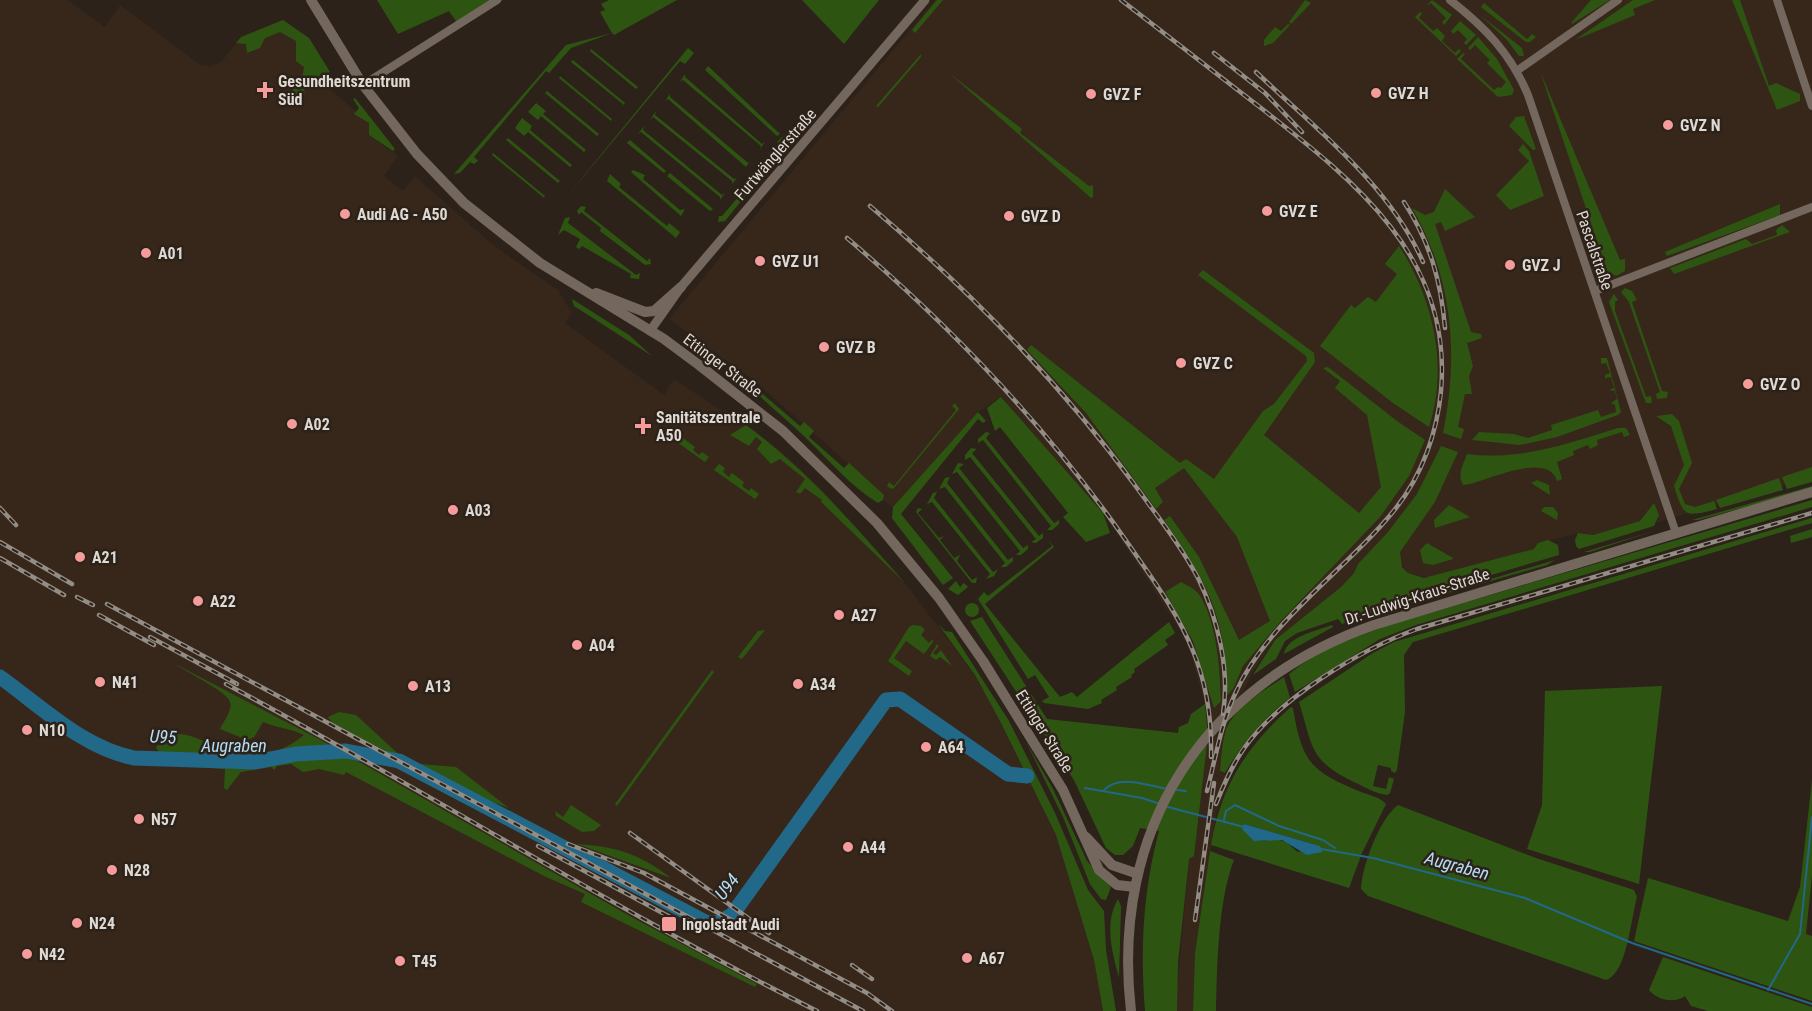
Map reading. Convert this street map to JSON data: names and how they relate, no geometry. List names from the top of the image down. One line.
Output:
{"streets":{"main road":["Ettinger Straße","Dr.-Ludwig-Kraus-Straße"],"street":["Furtwänglerstraße","Pascalstraße"]},"crossings":[["Furtwänglerstraße","Ettinger Straße"],["Pascalstraße","Dr.-Ludwig-Kraus-Straße"],["Ettinger Straße","Dr.-Ludwig-Kraus-Straße"]],"water":["U95","Augraben","U94"],"places":{"health":["Gesundheitszentrum Süd","Sanitätszentrale A50"],"other":["GVZ H","GVZ F","GVZ N","GVZ E","Audi AG - A50","GVZ D","A01","GVZ U1","GVZ J","GVZ B","GVZ C","GVZ O","A02","A03","A21","A22","A27","A04","N41","A34","A13","N10","A64","N57","A44","N28","N24","N42","A67","T45"],"transit":["Ingolstadt Audi"]}}
